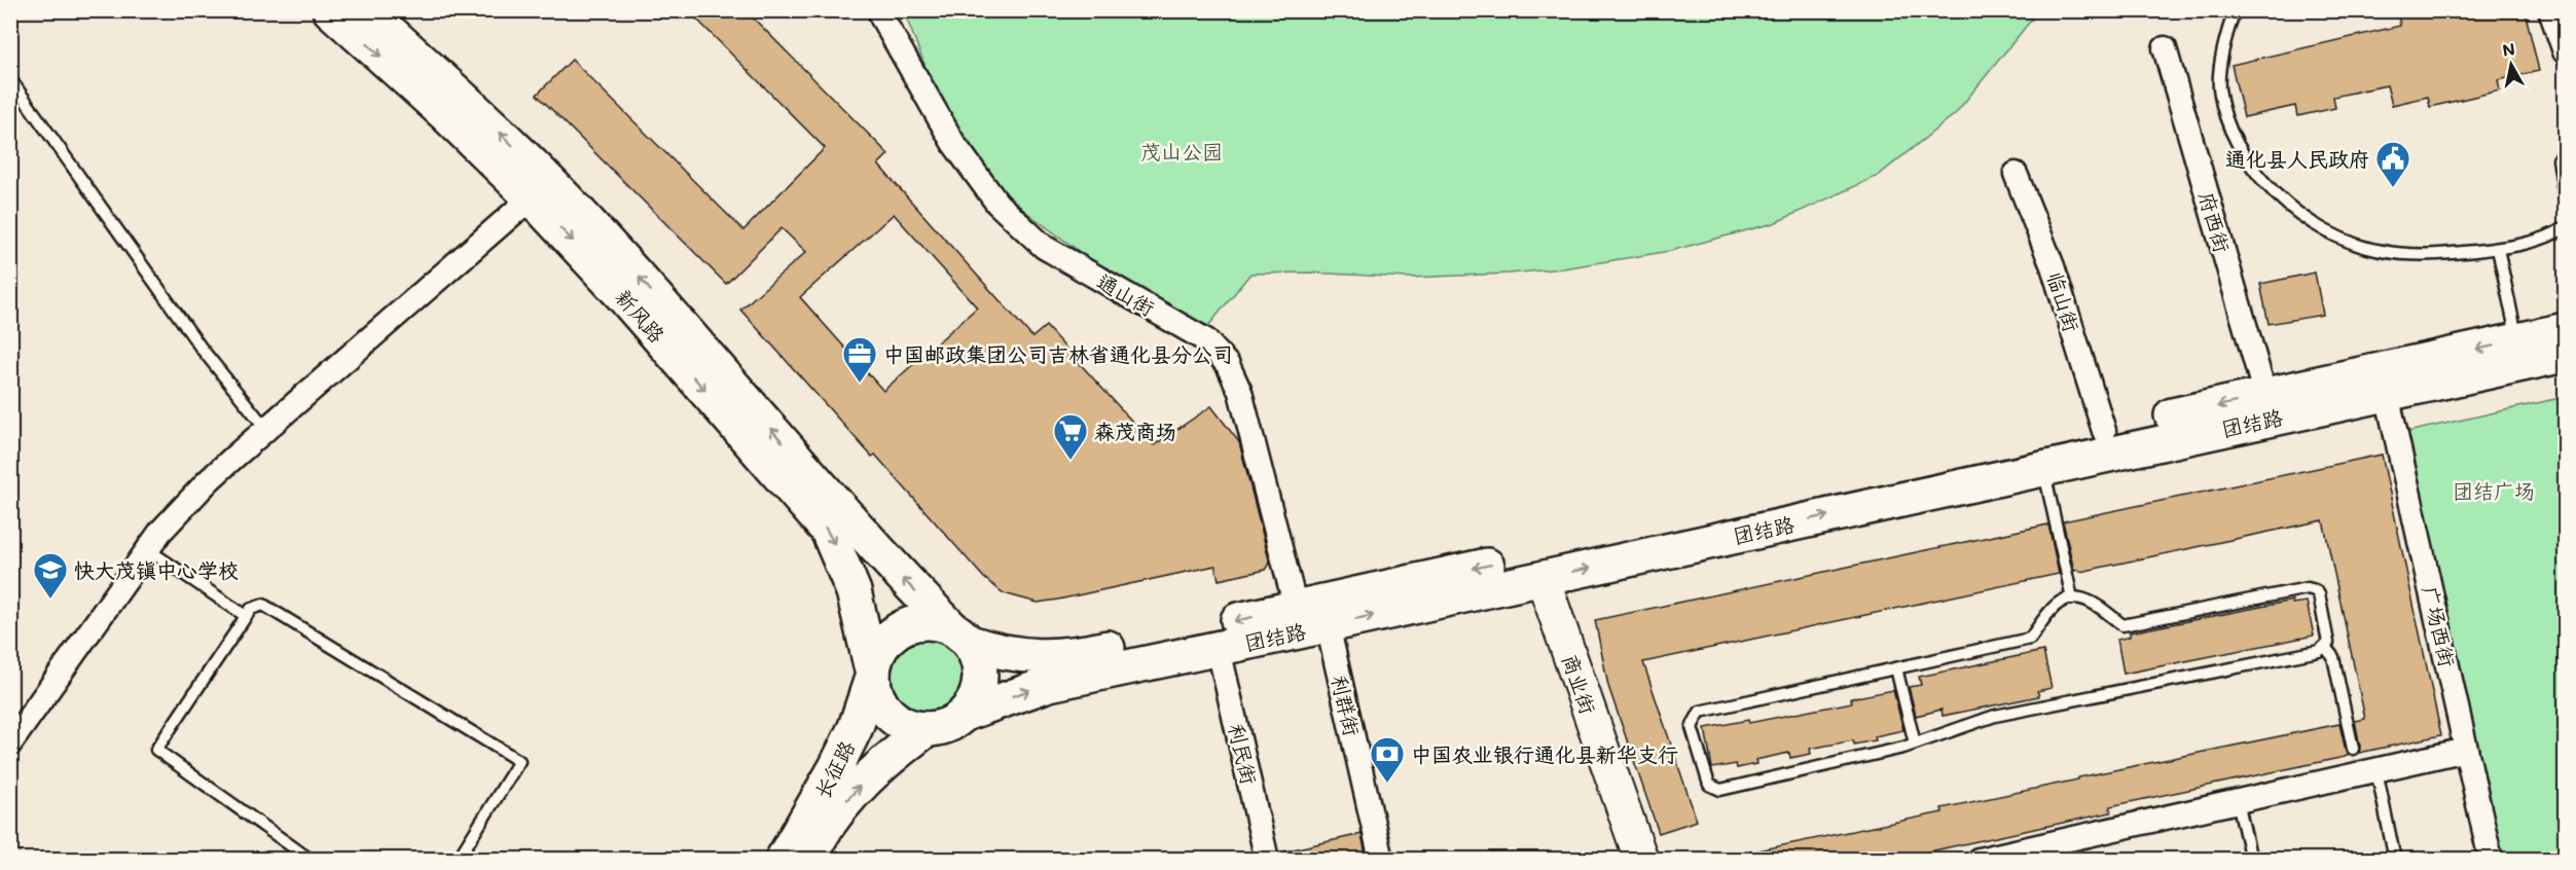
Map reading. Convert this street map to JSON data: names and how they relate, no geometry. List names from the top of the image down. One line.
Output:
{"streets":{"highway":["新风路","团结路","长征路"],"street":["府西街","通山街","临山街","广场西街","商业街","利群街","利民街"]},"crossings":[["府西街","团结路"],["通山街","团结路"],["临山街","团结路"],["新风路","团结路"],["新风路","长征路"],["团结路","广场西街"],["团结路","商业街"],["团结路","利群街"],["团结路","利民街"],["团结路","长征路"]],"parks":["茂山公园","团结广场"],"places":{"public building":["通化县人民政府"],"office":["中国邮政集团公司吉林省通化县分公司"],"supermarket":["森茂商场"],"school or university":["快大茂镇中心学校"],"bank":["中国农业银行通化县新华支行"]},"north":"top"}
